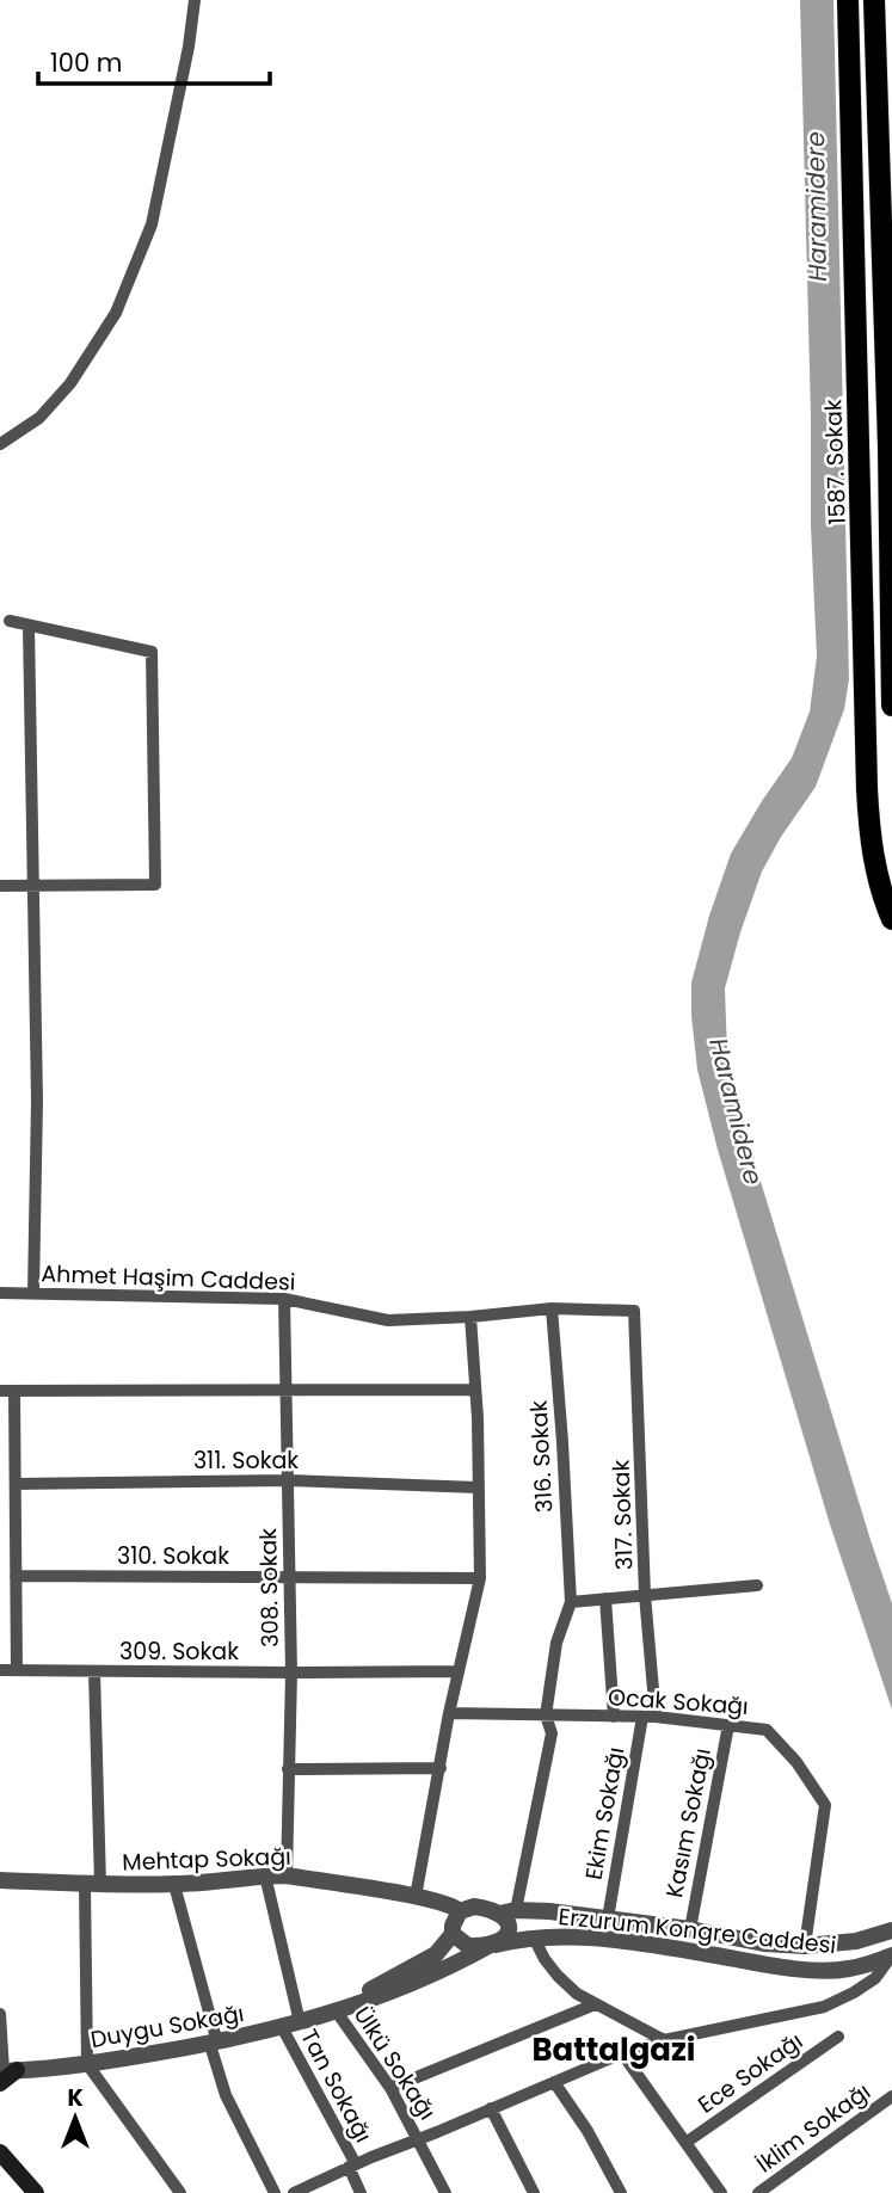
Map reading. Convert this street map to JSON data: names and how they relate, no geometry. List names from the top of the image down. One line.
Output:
{"streets":{"main road":["1587. Sokak"],"street":["Ahmet Haşim Caddesi","316. Sokak","311. Sokak","317. Sokak","310. Sokak","308. Sokak","309. Sokak","Ocak Sokağı","Ekim Sokağı","Kasım Sokağı","Mehtap Sokağı","Erzurum Kongre Caddesi","Duygu Sokağı","Ülkü Sokağı","Ece Sokağı","Tan Sokağı","İklim Sokağı"]},"crossings":[["Ahmet Haşim Caddesi","316. Sokak"],["Ahmet Haşim Caddesi","317. Sokak"],["Ahmet Haşim Caddesi","308. Sokak"],["311. Sokak","308. Sokak"],["317. Sokak","Ocak Sokağı"],["317. Sokak","Ekim Sokağı"],["310. Sokak","308. Sokak"],["308. Sokak","309. Sokak"],["308. Sokak","Mehtap Sokağı"],["Ocak Sokağı","Ekim Sokağı"],["Ocak Sokağı","Kasım Sokağı"],["Ocak Sokağı","Erzurum Kongre Caddesi"],["Ekim Sokağı","Erzurum Kongre Caddesi"],["Kasım Sokağı","Erzurum Kongre Caddesi"],["Mehtap Sokağı","Erzurum Kongre Caddesi"],["Duygu Sokağı","Ülkü Sokağı"],["Duygu Sokağı","Tan Sokağı"]],"districts":["Battalgazi"],"water":["Haramidere"],"scale_bar":"100 m","north":"top"}
